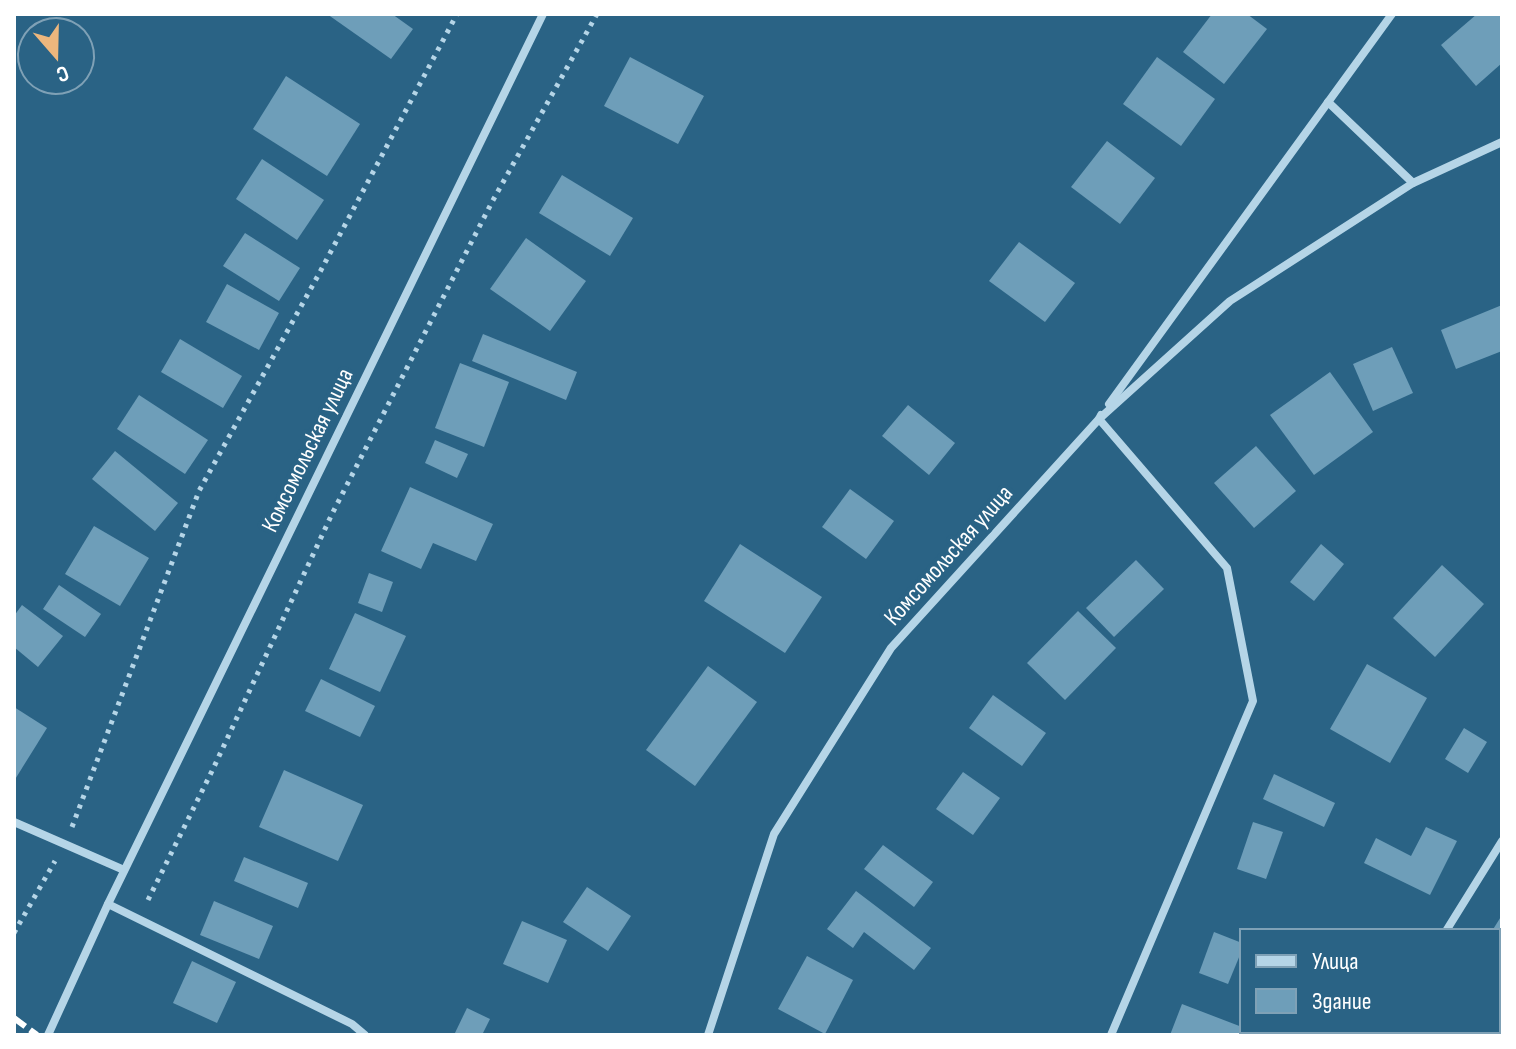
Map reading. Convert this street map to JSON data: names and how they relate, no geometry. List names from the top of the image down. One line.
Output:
{"streets":{"street":["Комсомольская улица"]},"legend":["Улица","Здание"],"north":"bottom"}
